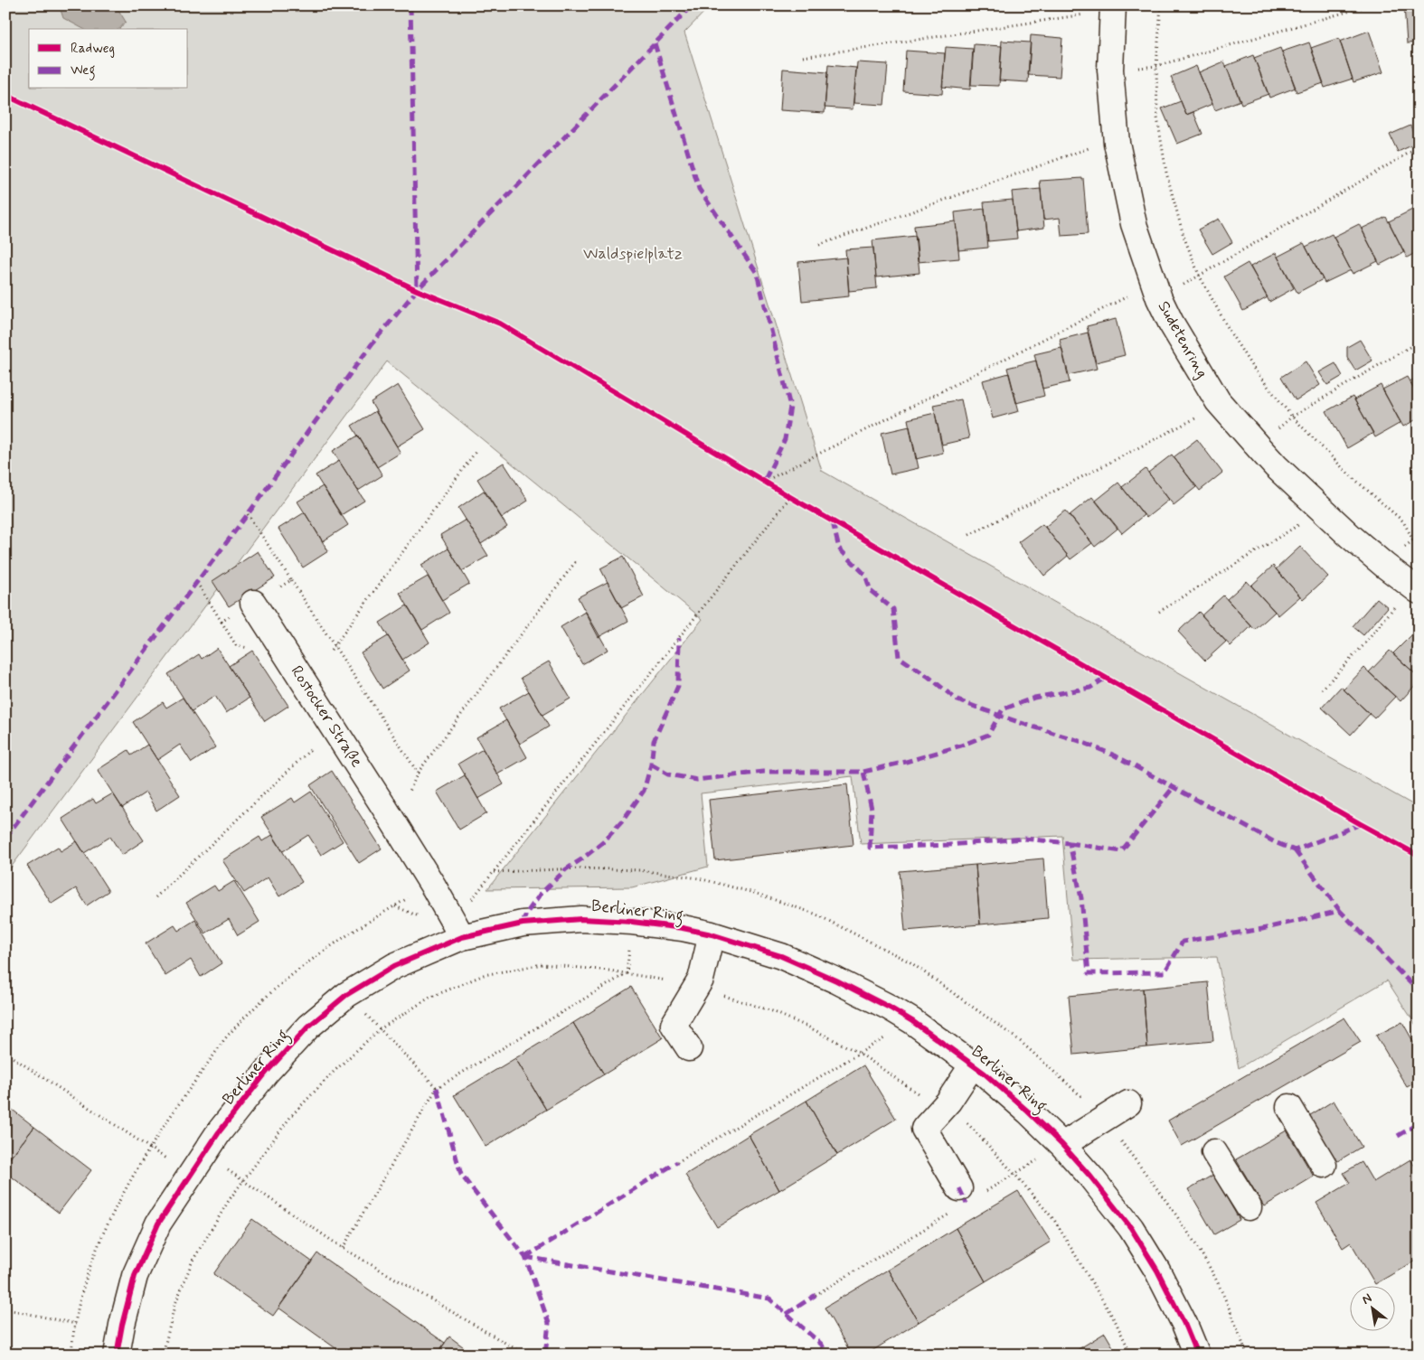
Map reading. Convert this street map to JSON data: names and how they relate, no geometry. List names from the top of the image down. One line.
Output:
{"streets":{"street":["Sudetenring","Rostocker Straße","Berliner Ring"]},"crossings":[["Rostocker Straße","Berliner Ring"]],"parks":["Waldspielplatz"],"legend":["Radweg","Weg"],"north":"top left"}
